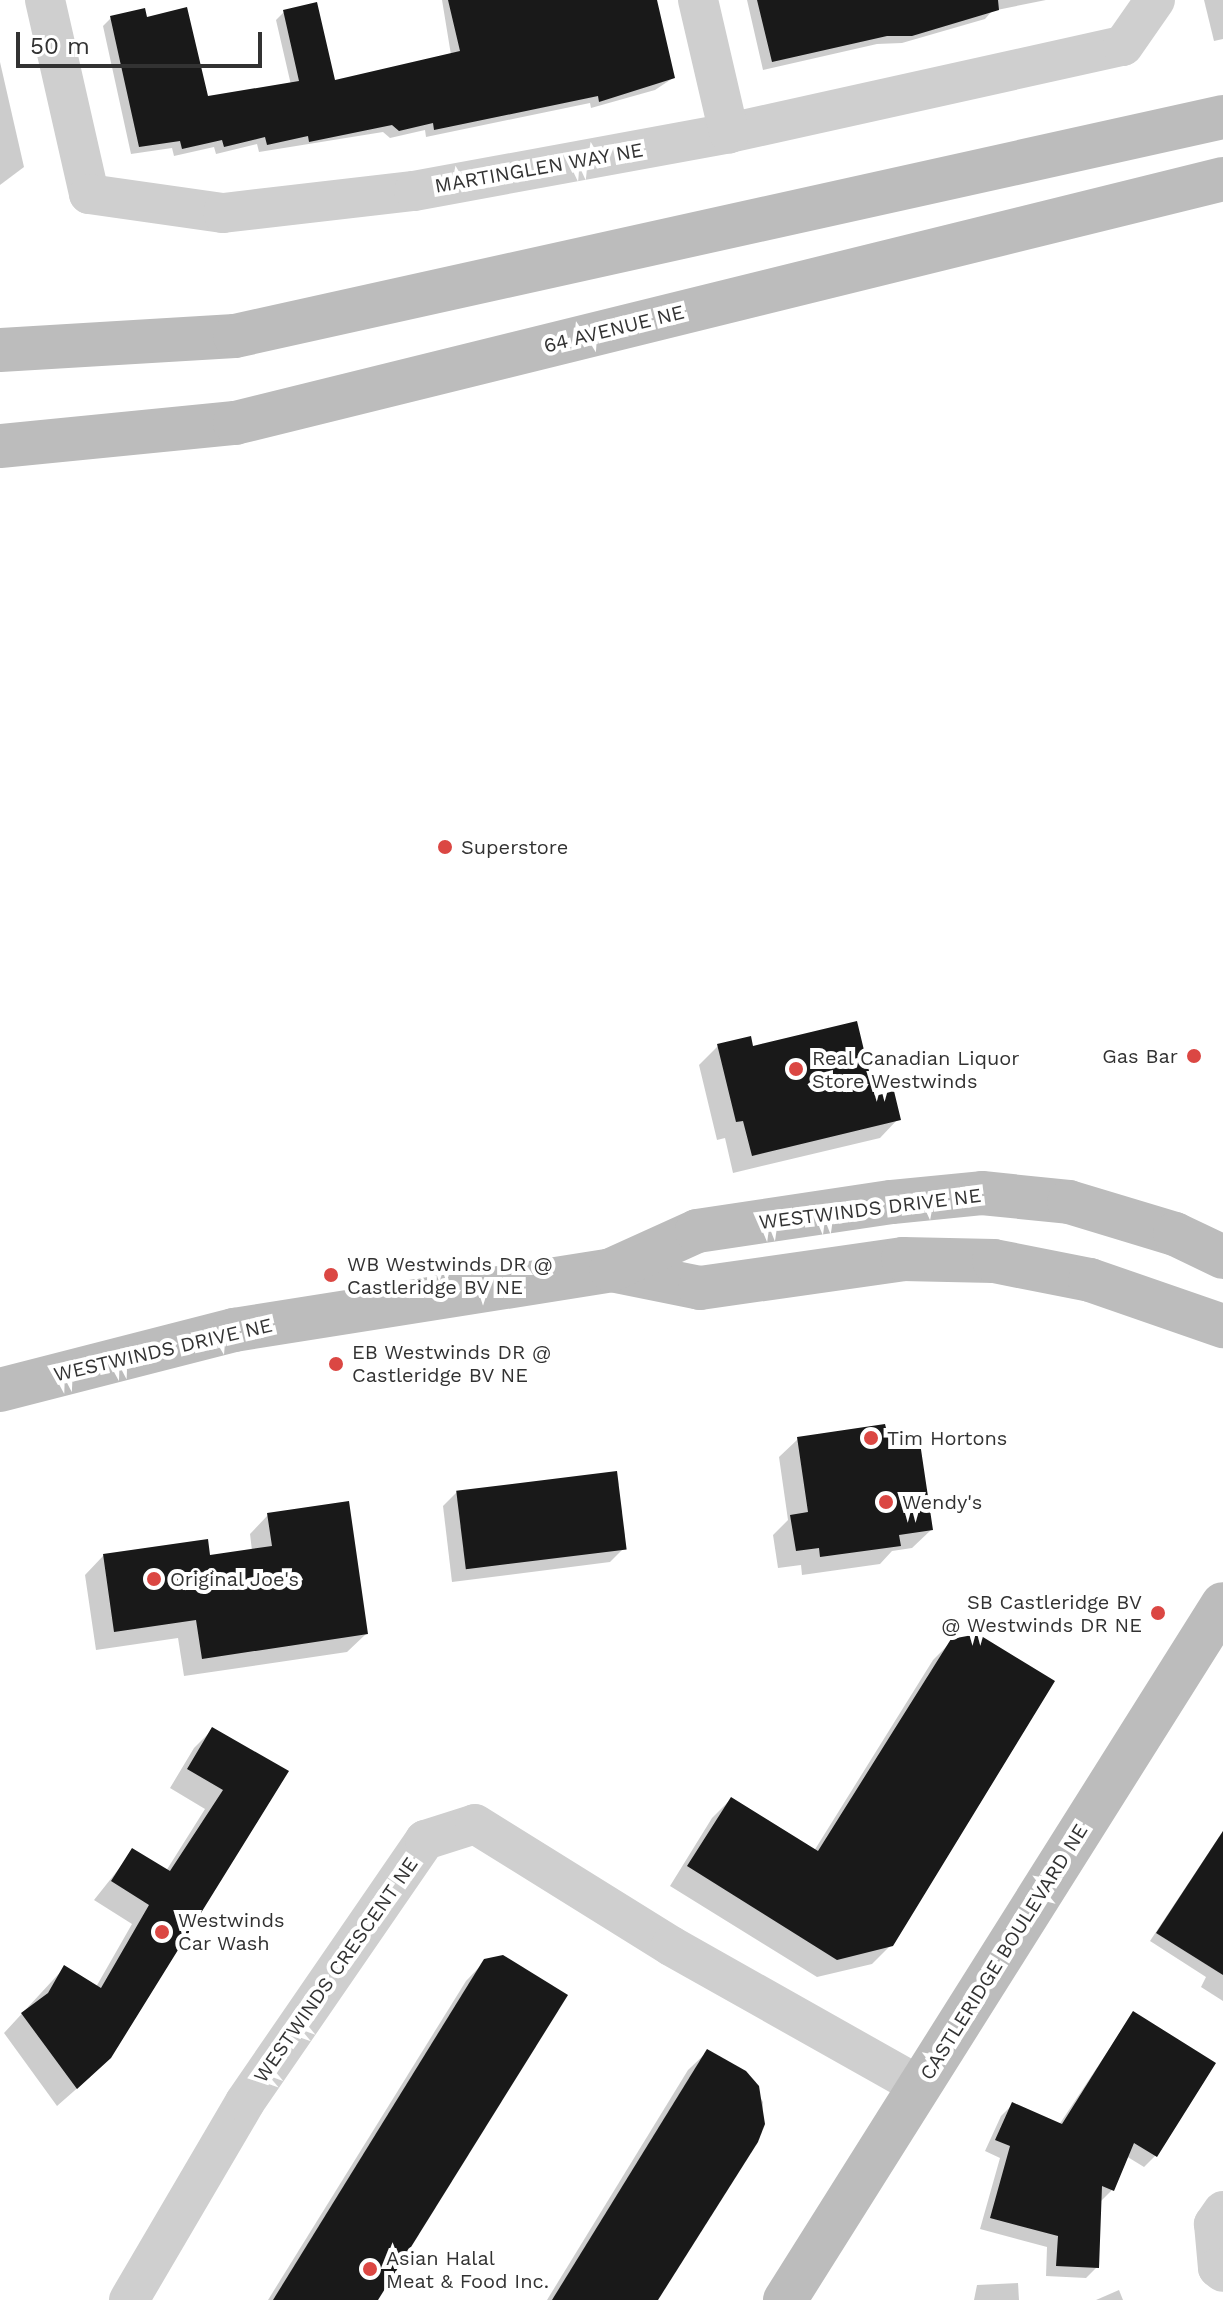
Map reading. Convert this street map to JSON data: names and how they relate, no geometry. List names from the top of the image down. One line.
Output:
{"streets":{"street":["MARTINGLEN WAY NE","64 AVENUE NE","WESTWINDS DRIVE NE","CASTLERIDGE BOULEVARD NE","WESTWINDS CRESCENT NE"]},"crossings":[["CASTLERIDGE BOULEVARD NE","WESTWINDS CRESCENT NE"]],"places":["Superstore","Gas Bar","Real Canadian Liquor Store Westwinds","WB Westwinds DR @ Castleridge BV NE","EB Westwinds DR @ Castleridge BV NE","Tim Hortons","Wendy's","Original Joe's","SB Castleridge BV @ Westwinds DR NE","Westwinds Car Wash","Asian Halal Meat & Food Inc."],"scale_bar":"50 m"}
